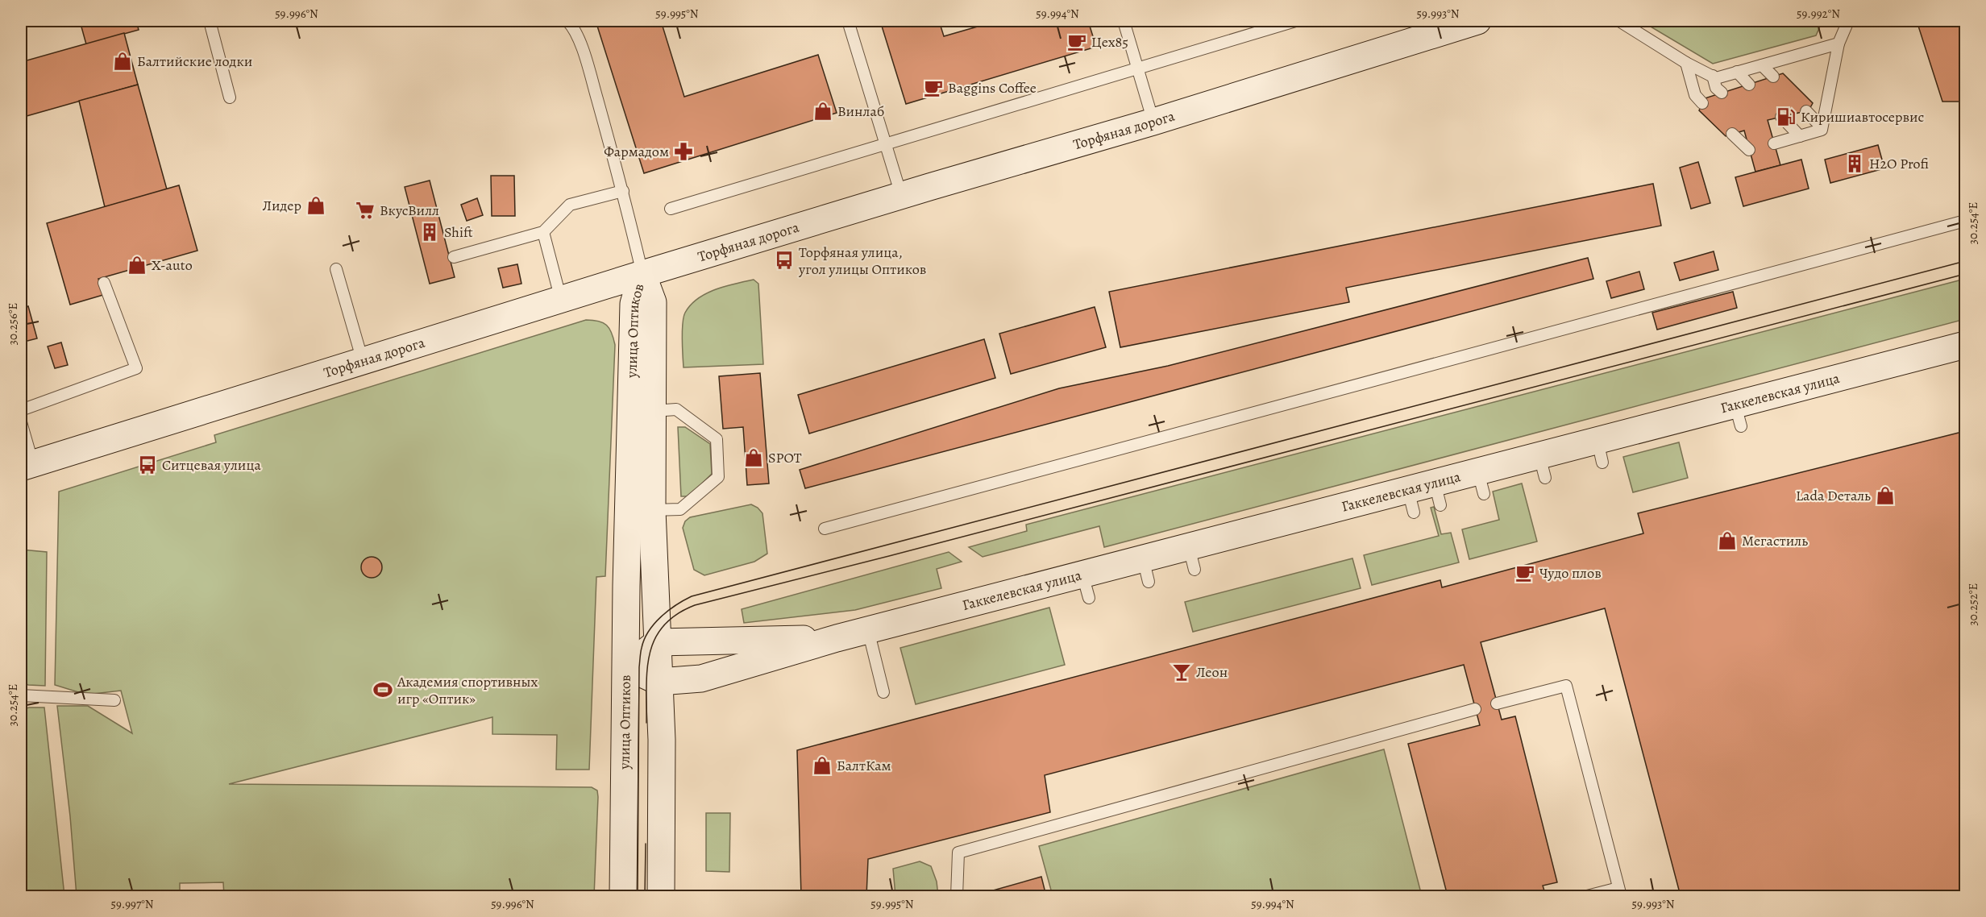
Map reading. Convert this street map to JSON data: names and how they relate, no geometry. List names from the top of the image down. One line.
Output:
{"streets":{"main road":["Торфяная дорога","улица Оптиков","Гаккелевская улица"]},"crossings":[["Торфяная дорога","улица Оптиков"],["улица Оптиков","Гаккелевская улица"]],"places":{"cafe":["Цех85","Baggins Coffee","Чудо плов"],"shop":["Балтийские лодки","Винлаб","Лидер","X-auto","SPOT","Lada Dеталь","Мегастиль","БалтКам"],"fuel station":["Киришиавтосервис"],"pharmacy":["Фармадом"],"building":["H2O Profi","Shift"],"supermarket":["ВкусВилл"],"bus stop":["Торфяная улица, угол улицы Оптиков","Ситцевая улица"],"bar":["Леон"],"sports":["Академия спортивных игр «Оптик»"]},"coordinates":["59.996°N","59.995°N","59.994°N","59.993°N","59.992°N","30.254°E","30.256°E","30.252°E","59.997°N"]}
